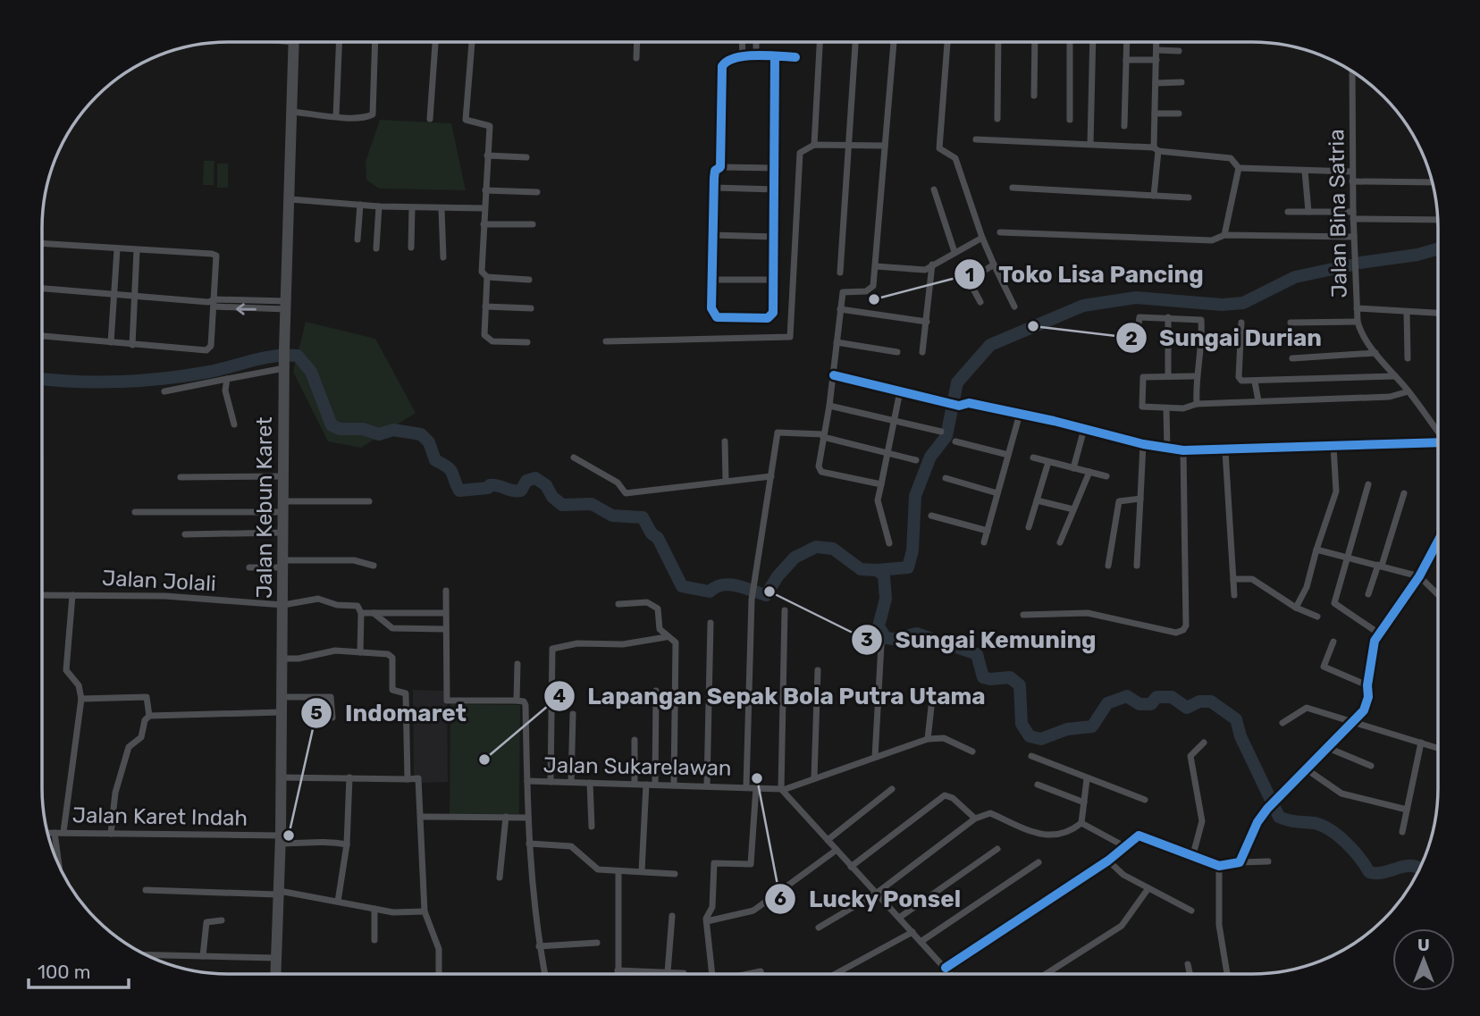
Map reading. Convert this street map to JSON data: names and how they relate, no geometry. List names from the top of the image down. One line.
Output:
{"streets":{"main road":["Jalan Kebun Karet"],"street":["Jalan Bina Satria","Jalan Jolali","Jalan Sukarelawan","Jalan Karet Indah"]},"crossings":[["Jalan Kebun Karet","Jalan Jolali"],["Jalan Kebun Karet","Jalan Karet Indah"]],"places":["Toko Lisa Pancing","Sungai Durian","Sungai Kemuning","Lapangan Sepak Bola Putra Utama","Lucky Ponsel","Indomaret"],"scale_bar":"100 m","north":"top"}
